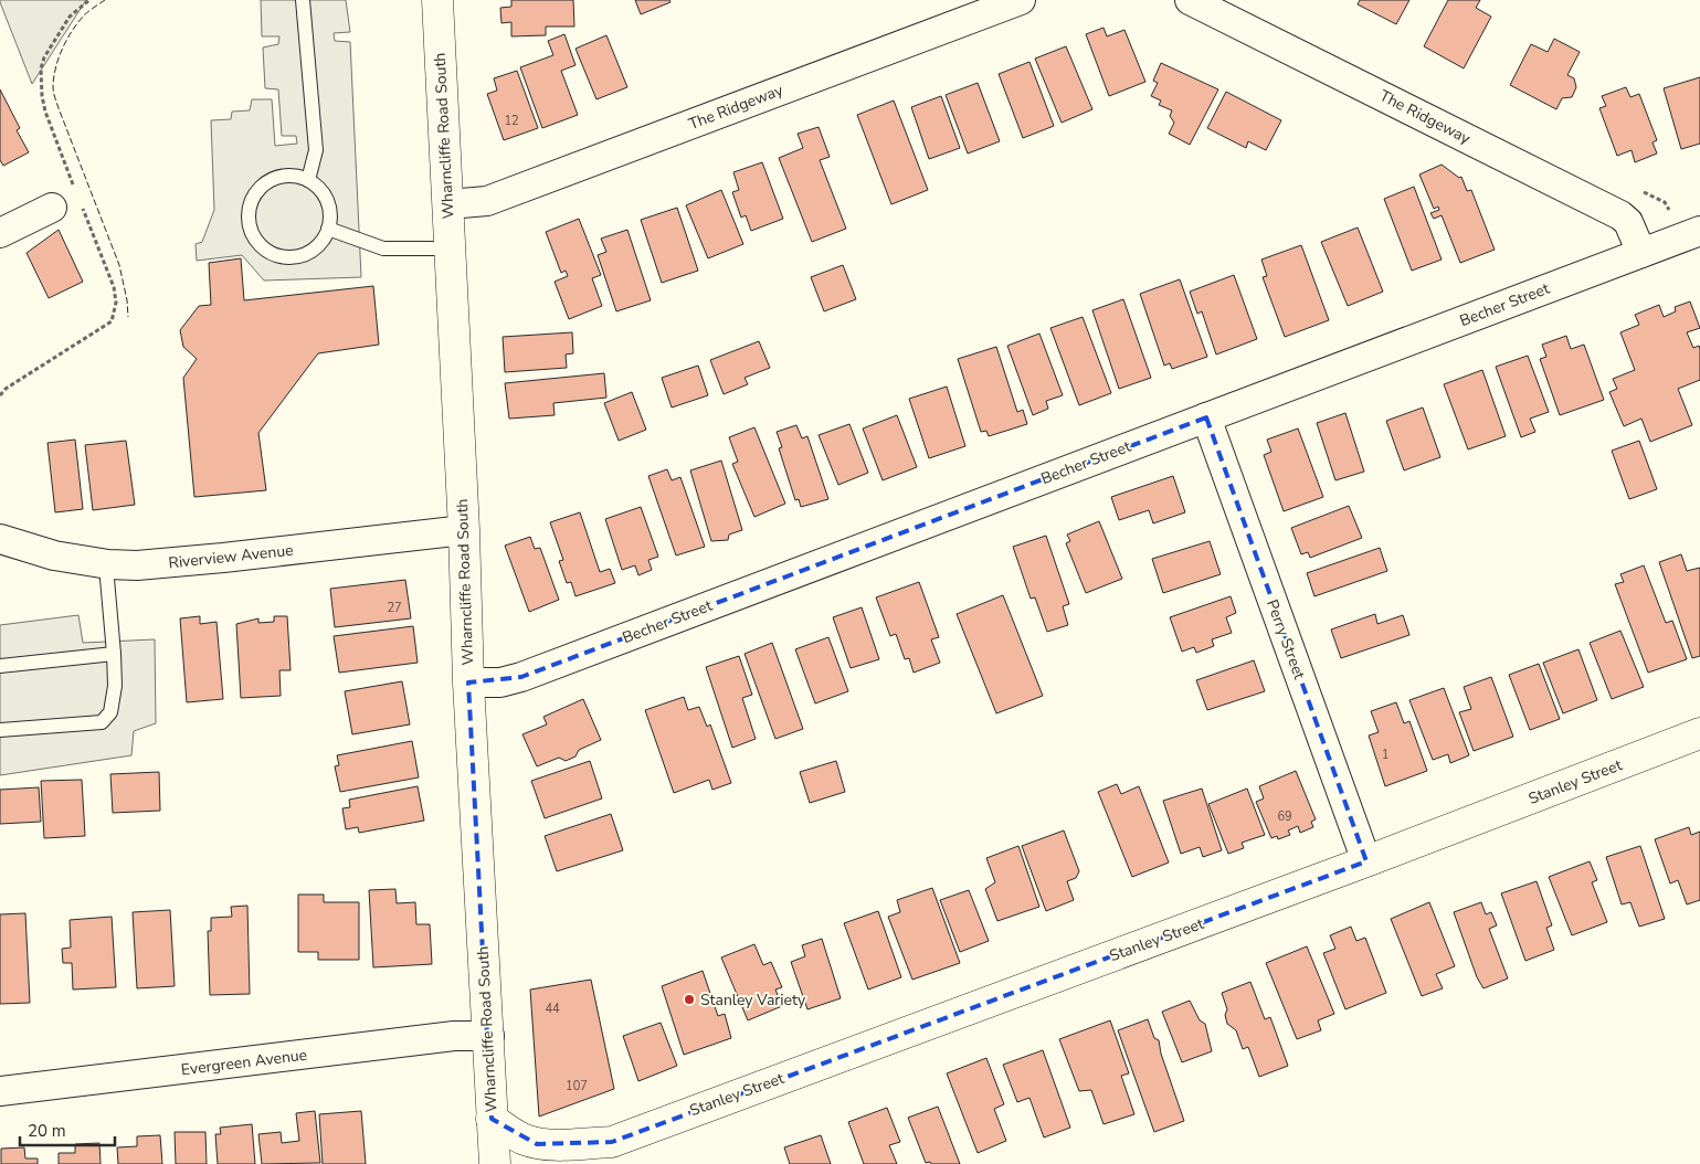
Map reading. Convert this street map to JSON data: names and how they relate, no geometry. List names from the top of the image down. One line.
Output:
{"streets":{"main road":["Wharncliffe Road South","Stanley Street"],"street":["The Ridgeway","Becher Street","Riverview Avenue","Perry Street","Evergreen Avenue"]},"crossings":[["The Ridgeway","Wharncliffe Road South"],["The Ridgeway","Becher Street"],["Wharncliffe Road South","Becher Street"],["Wharncliffe Road South","Riverview Avenue"],["Wharncliffe Road South","Stanley Street"],["Wharncliffe Road South","Evergreen Avenue"],["Becher Street","Perry Street"],["Perry Street","Stanley Street"]],"places":["Stanley Variety"],"house_numbers":["12","27","1","69","44","107"],"scale_bar":"20 m"}
